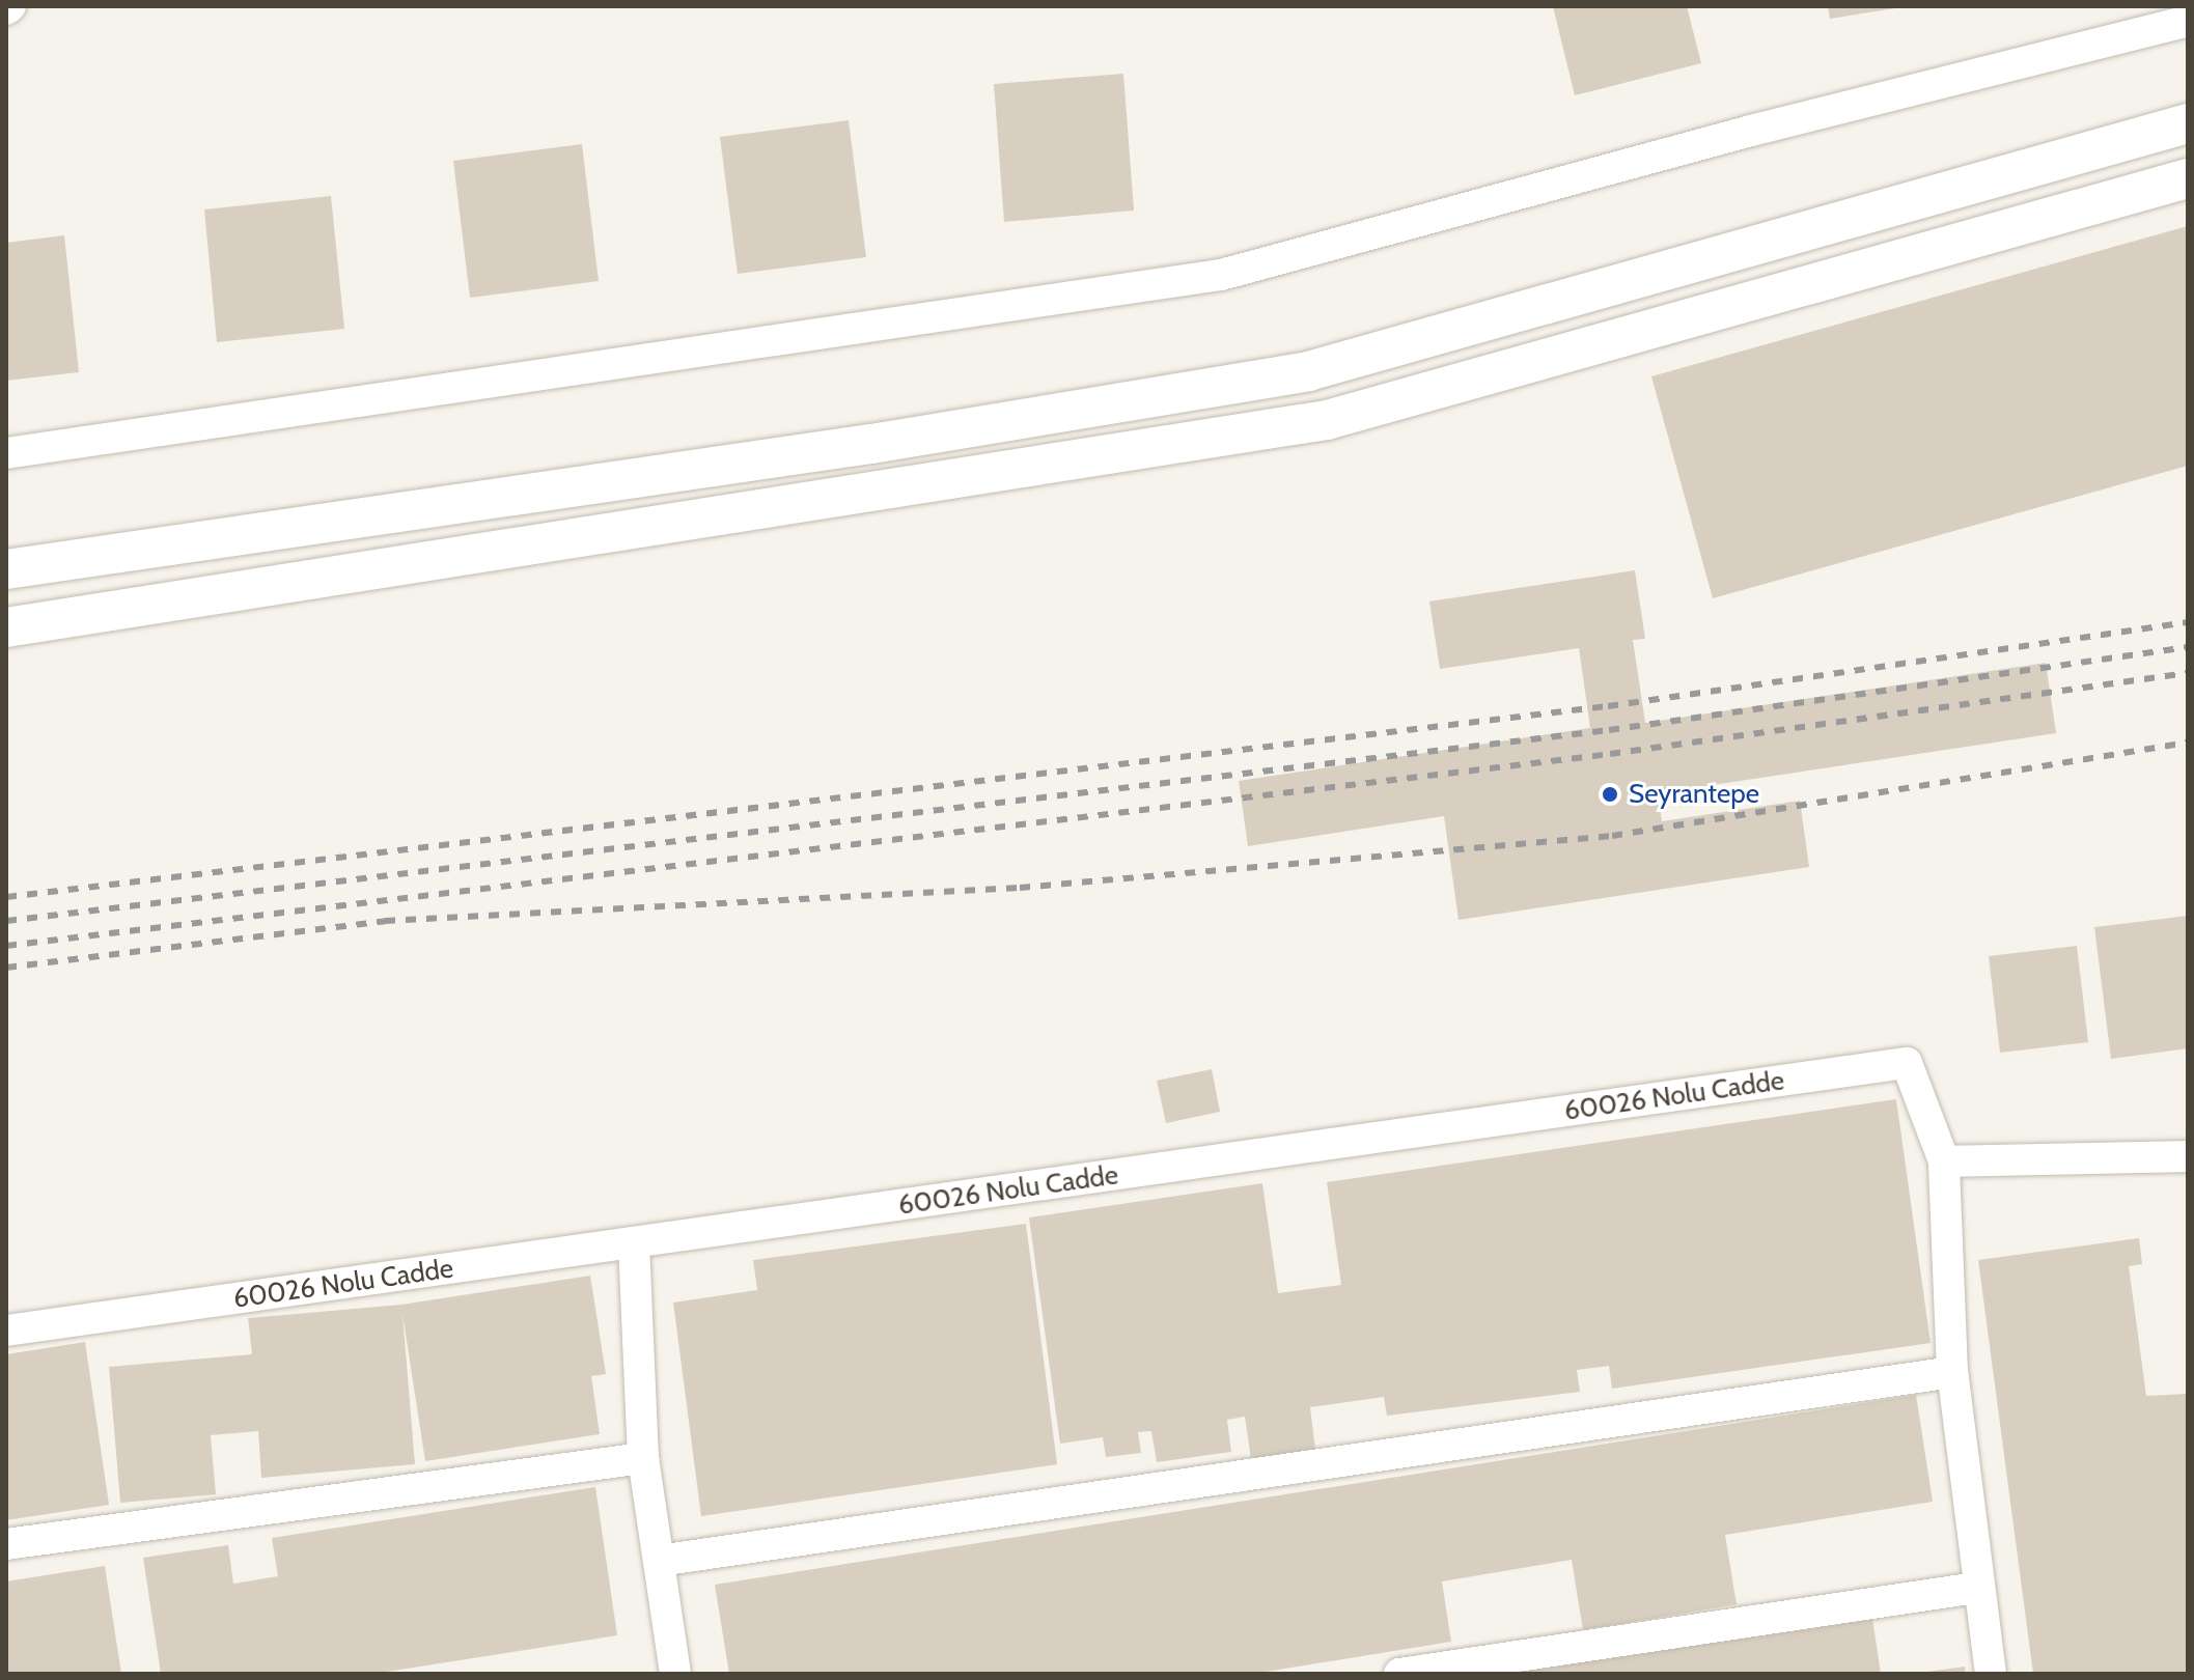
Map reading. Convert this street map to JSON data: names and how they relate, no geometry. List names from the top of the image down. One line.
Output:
{"streets":{"street":["60026 Nolu Cadde"]},"places":["Seyrantepe"]}
